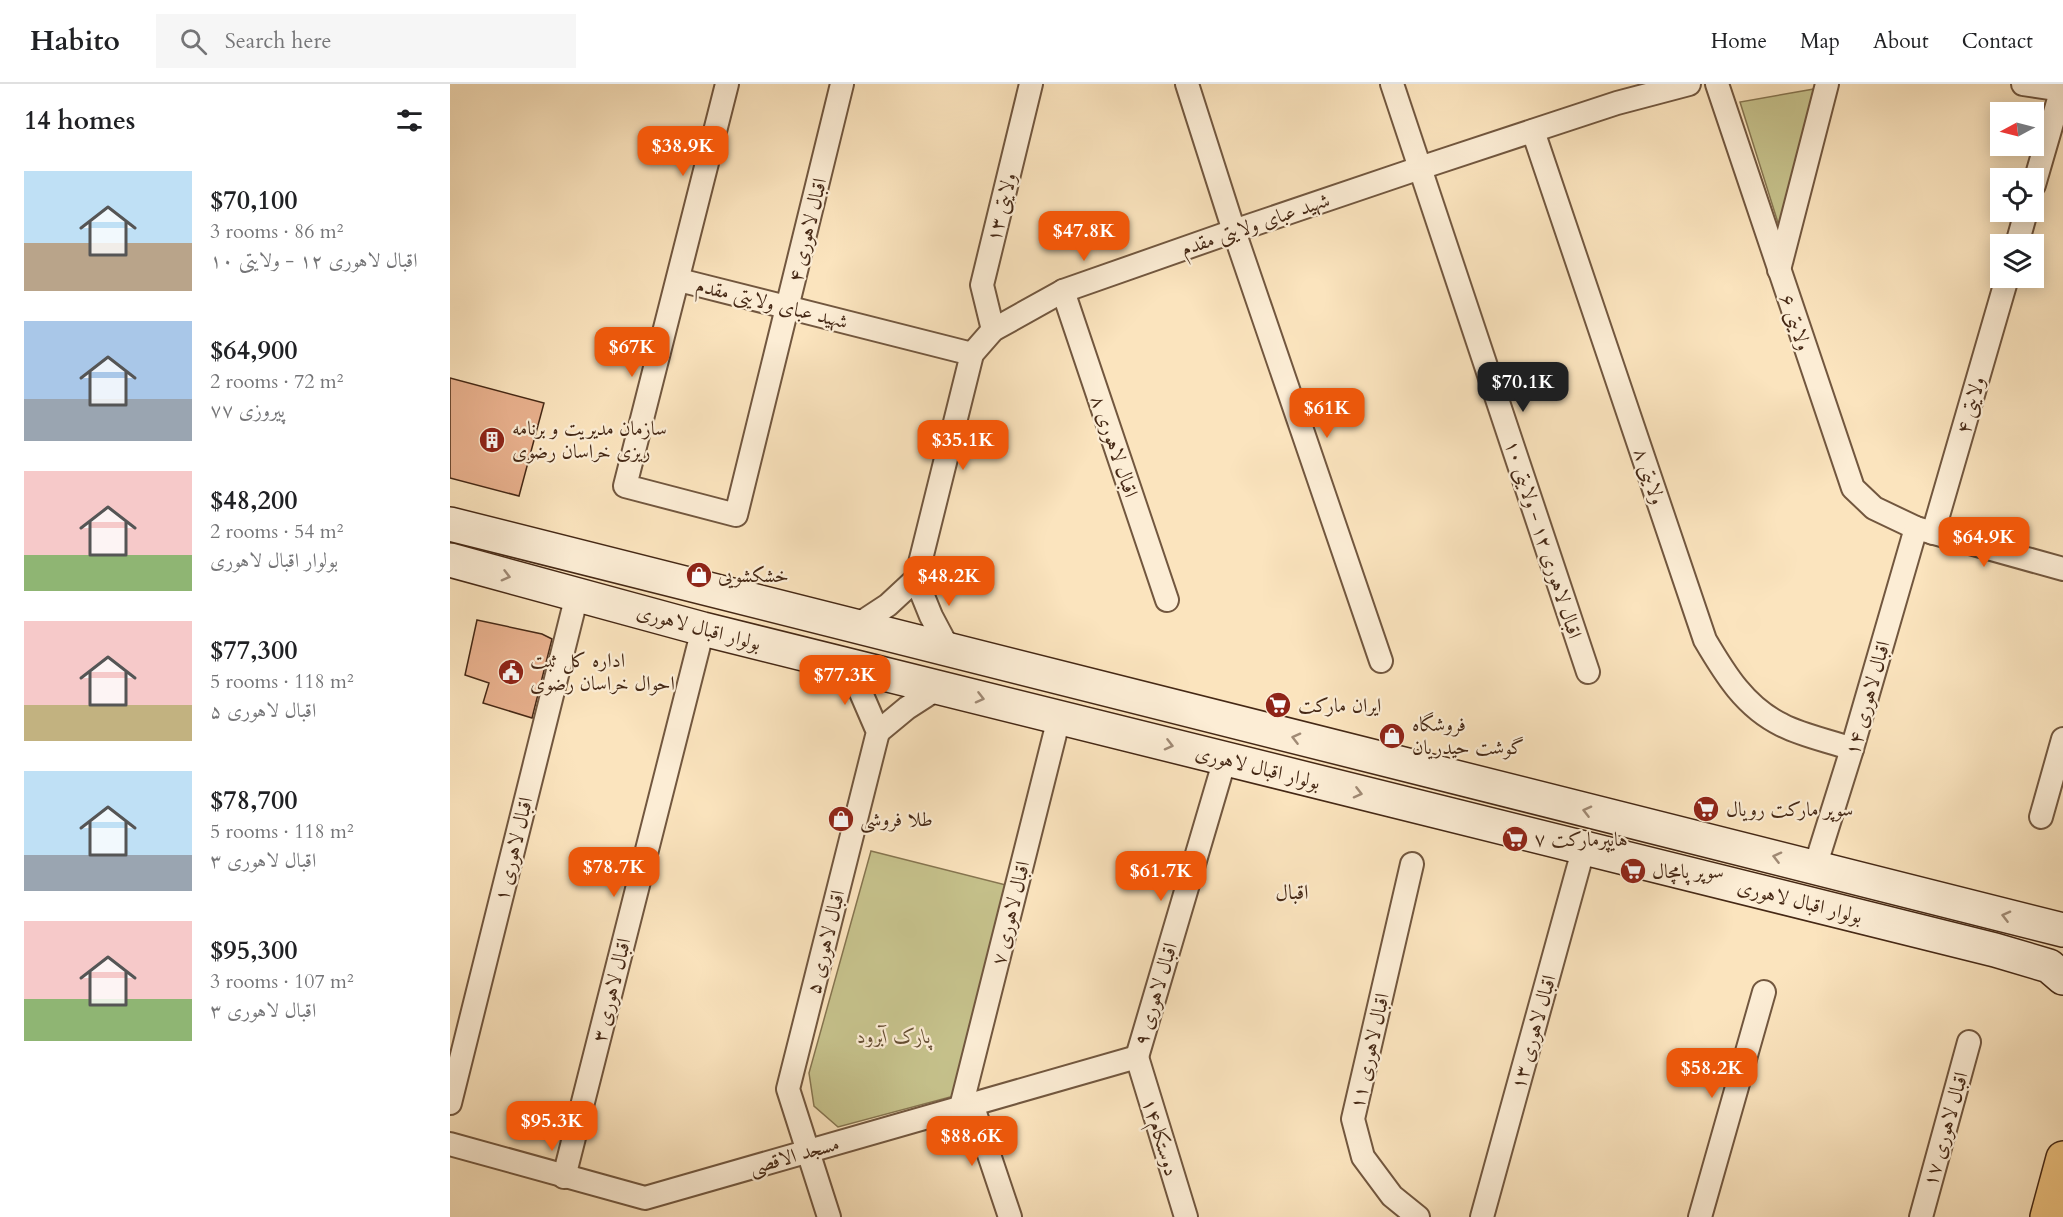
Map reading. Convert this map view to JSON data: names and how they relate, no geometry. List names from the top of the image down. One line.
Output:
{"streets":{"main road":["بولوار اقبال لاهوری"],"street":["ولایتی ۱۳","شهید عبای ولایتی مقدم","اقبال لاهوری ۴","ولایتی ۶","ولایتی ۴","اقبال لاهوری ۸","ولایتی ۸","اقبال لاهوری ۱۲ - ولایتی ۱۰","اقبال لاهوری ۱۴","اقبال لاهوری ۱","اقبال لاهوری ۷","اقبال لاهوری ۵","اقبال لاهوری ۳","اقبال لاهوری ۹","اقبال لاهوری ۱۳","اقبال لاهوری ۱۱","اقبال لاهوری ۱۷","دوستکام۱۴","مسجد الاقصی"]},"crossings":[["ولایتی ۱۳","شهید عبای ولایتی مقدم"],["شهید عبای ولایتی مقدم","اقبال لاهوری ۴"],["شهید عبای ولایتی مقدم","اقبال لاهوری ۸"],["شهید عبای ولایتی مقدم","ولایتی ۸"],["شهید عبای ولایتی مقدم","اقبال لاهوری ۱۲ - ولایتی ۱۰"],["ولایتی ۶","ولایتی ۴"],["ولایتی ۶","اقبال لاهوری ۱۴"],["ولایتی ۴","اقبال لاهوری ۱۴"],["ولایتی ۸","اقبال لاهوری ۱۴"],["بولوار اقبال لاهوری","اقبال لاهوری ۱۴"],["بولوار اقبال لاهوری","اقبال لاهوری ۱"],["بولوار اقبال لاهوری","اقبال لاهوری ۷"],["بولوار اقبال لاهوری","اقبال لاهوری ۳"],["بولوار اقبال لاهوری","اقبال لاهوری ۹"],["بولوار اقبال لاهوری","اقبال لاهوری ۱۳"],["اقبال لاهوری ۷","مسجد الاقصی"],["اقبال لاهوری ۵","مسجد الاقصی"],["اقبال لاهوری ۳","مسجد الاقصی"],["اقبال لاهوری ۹","دوستکام۱۴"],["اقبال لاهوری ۹","مسجد الاقصی"],["دوستکام۱۴","مسجد الاقصی"]],"districts":["اقبال"],"parks":["پارک آبرود"],"places":{"building":["سازمان مدیریت و برنامه ریزی خراسان رضوی"],"shop":["خشکشویی","فروشگاه گوشت حیدریان","طلا فروشی"],"public building":["اداره کل ثبت احوال خراسان رضوی"],"supermarket":["ایران مارکت","سوپر مارکت رویال","هایپرمارکت ۷","سوپر‌ پامچال"]},"north":"left","page":{"header":"Habito","search":"Search here","nav":["Home","Map","About","Contact"],"heading":"14 homes","price":["$38.9K","$47.8K","$67K","$70.1K","$61K","$35.1K","$64.9K","$48.2K","$77.3K","$78.7K","$61.7K","$58.2K","$95.3K","$88.6K"],"list":[{"name":"$70,100","note":"3 rooms · 86 m² · اقبال لاهوری ۱۲ - ولایتی ۱۰"},{"name":"$64,900","note":"2 rooms · 72 m² · پیروزی ۷۷"},{"name":"$48,200","note":"2 rooms · 54 m² · بولوار اقبال لاهوری"},{"name":"$77,300","note":"5 rooms · 118 m² · اقبال لاهوری ۵"},{"name":"$78,700","note":"5 rooms · 118 m² · اقبال لاهوری ۳"},{"name":"$95,300","note":"3 rooms · 107 m² · اقبال لاهوری ۳"}]}}
